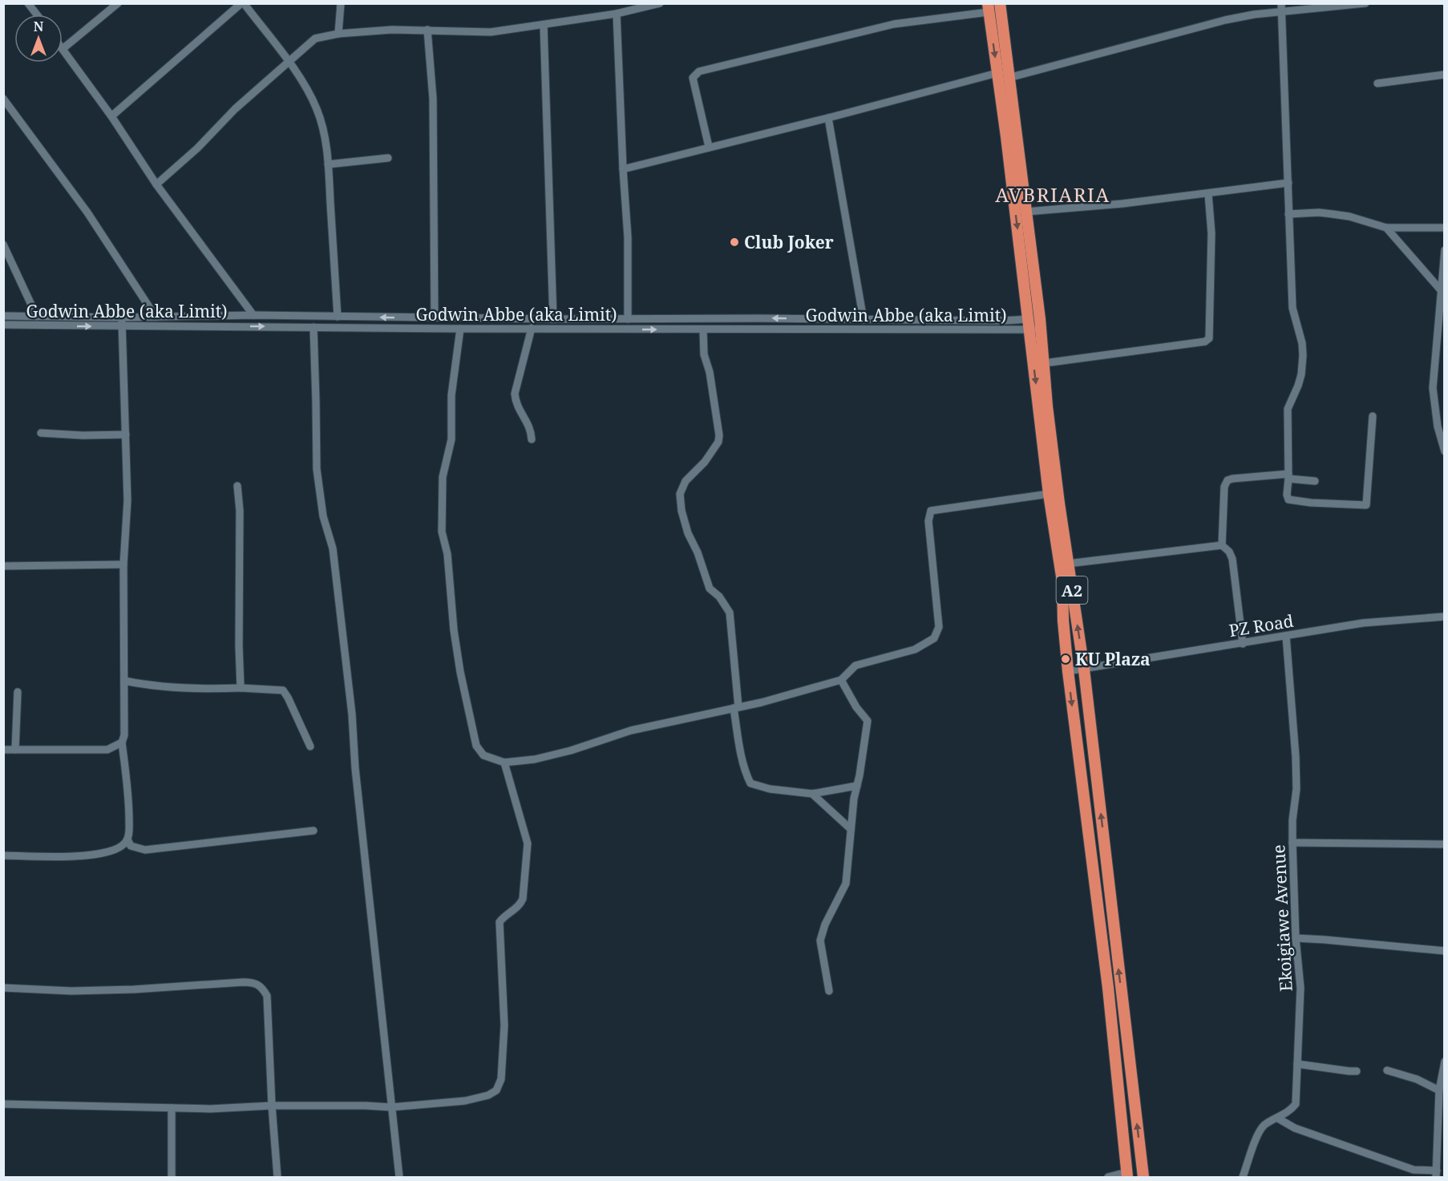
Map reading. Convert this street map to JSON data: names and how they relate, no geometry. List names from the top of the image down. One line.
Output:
{"streets":{"highway":["A2"],"street":["Godwin Abbe (aka Limit)","PZ Road","Ekoigiawe Avenue"]},"crossings":[["Godwin Abbe (aka Limit)","A2"],["A2","PZ Road"],["PZ Road","Ekoigiawe Avenue"]],"districts":["AVBRIARIA"],"places":["Club Joker","KU Plaza"],"north":"top"}
